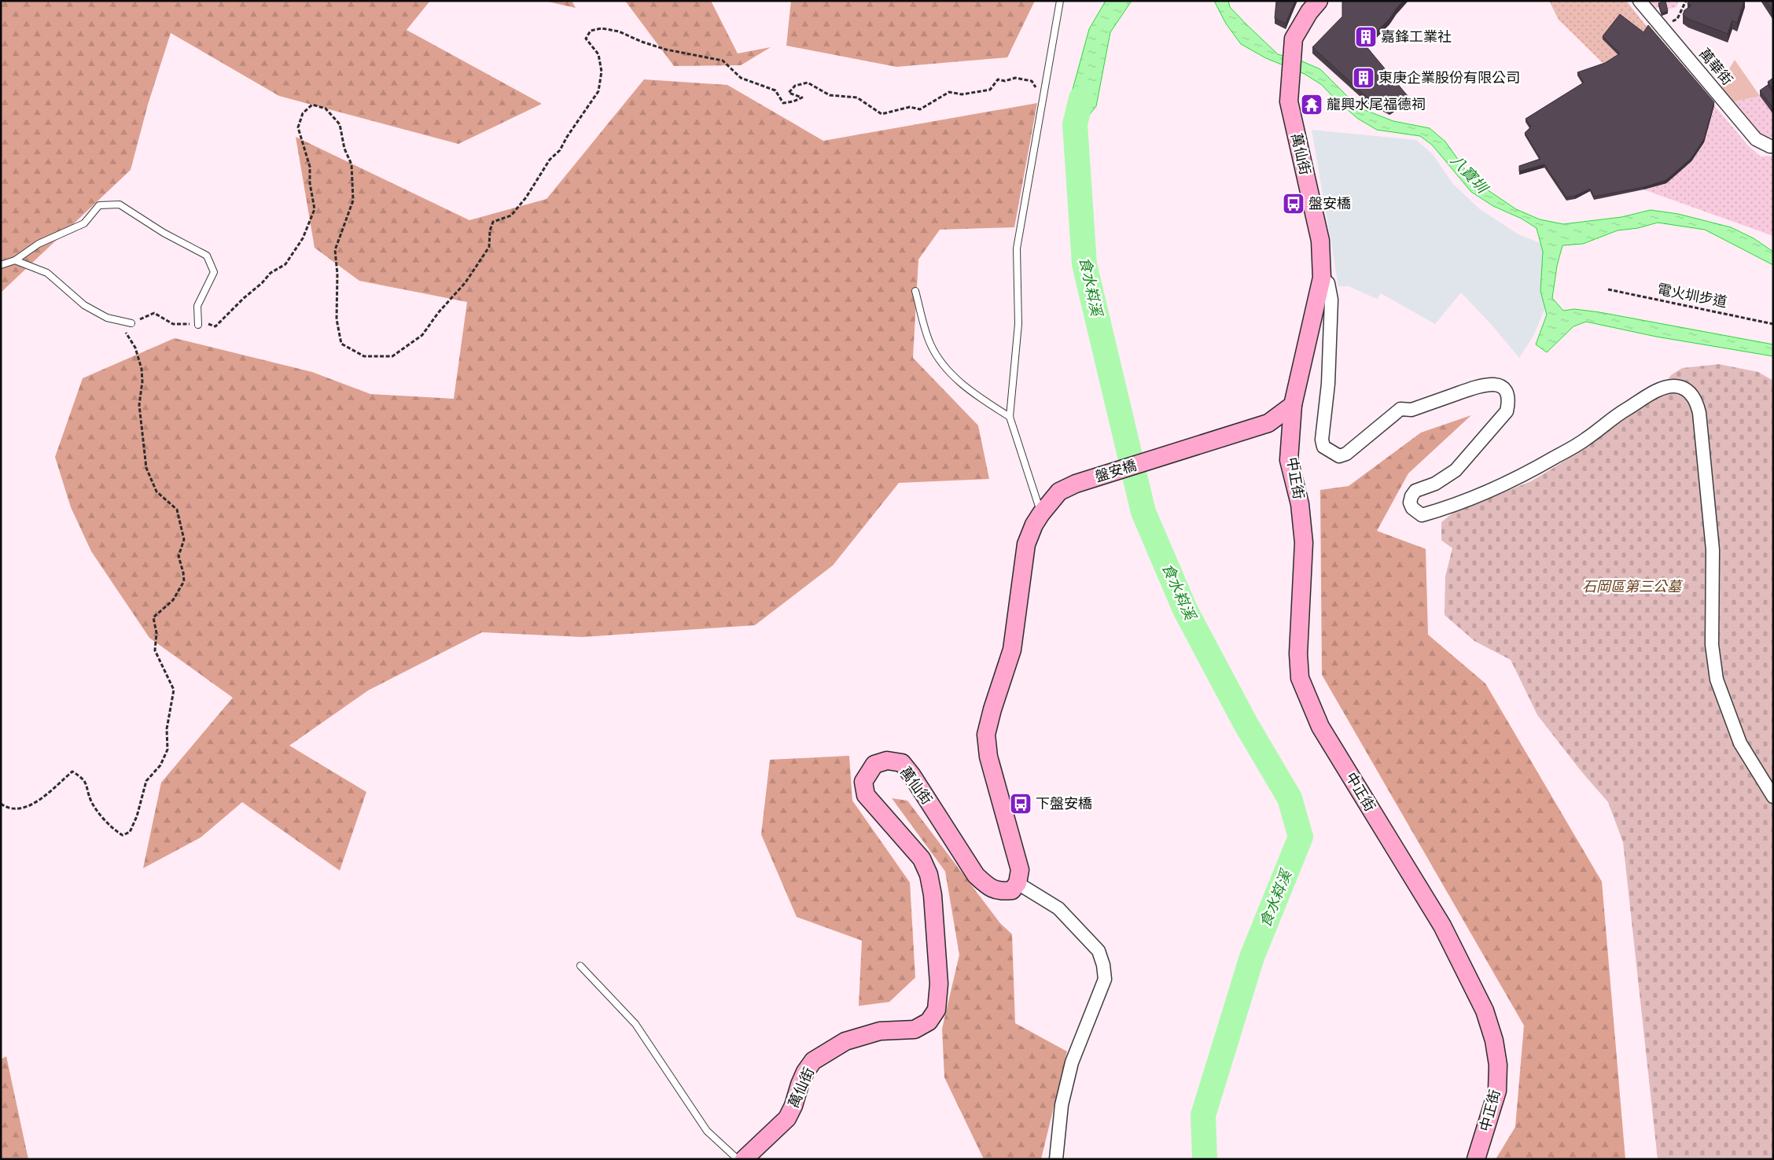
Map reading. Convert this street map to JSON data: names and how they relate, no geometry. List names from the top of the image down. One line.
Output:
{"streets":{"street":["萬華街","萬仙街","盤安橋","中正街"],"path":["電火圳步道"]},"crossings":[["萬仙街","盤安橋"],["萬仙街","中正街"],["盤安橋","中正街"]],"water":["八寶圳","食水嵙溪"],"parks":["石岡區第三公墓"],"places":{"building":["嘉鋒工業社","東庚企業股份有限公司"],"temple":["龍興水尾福德祠"],"bus stop":["盤安橋","下盤安橋"]}}
